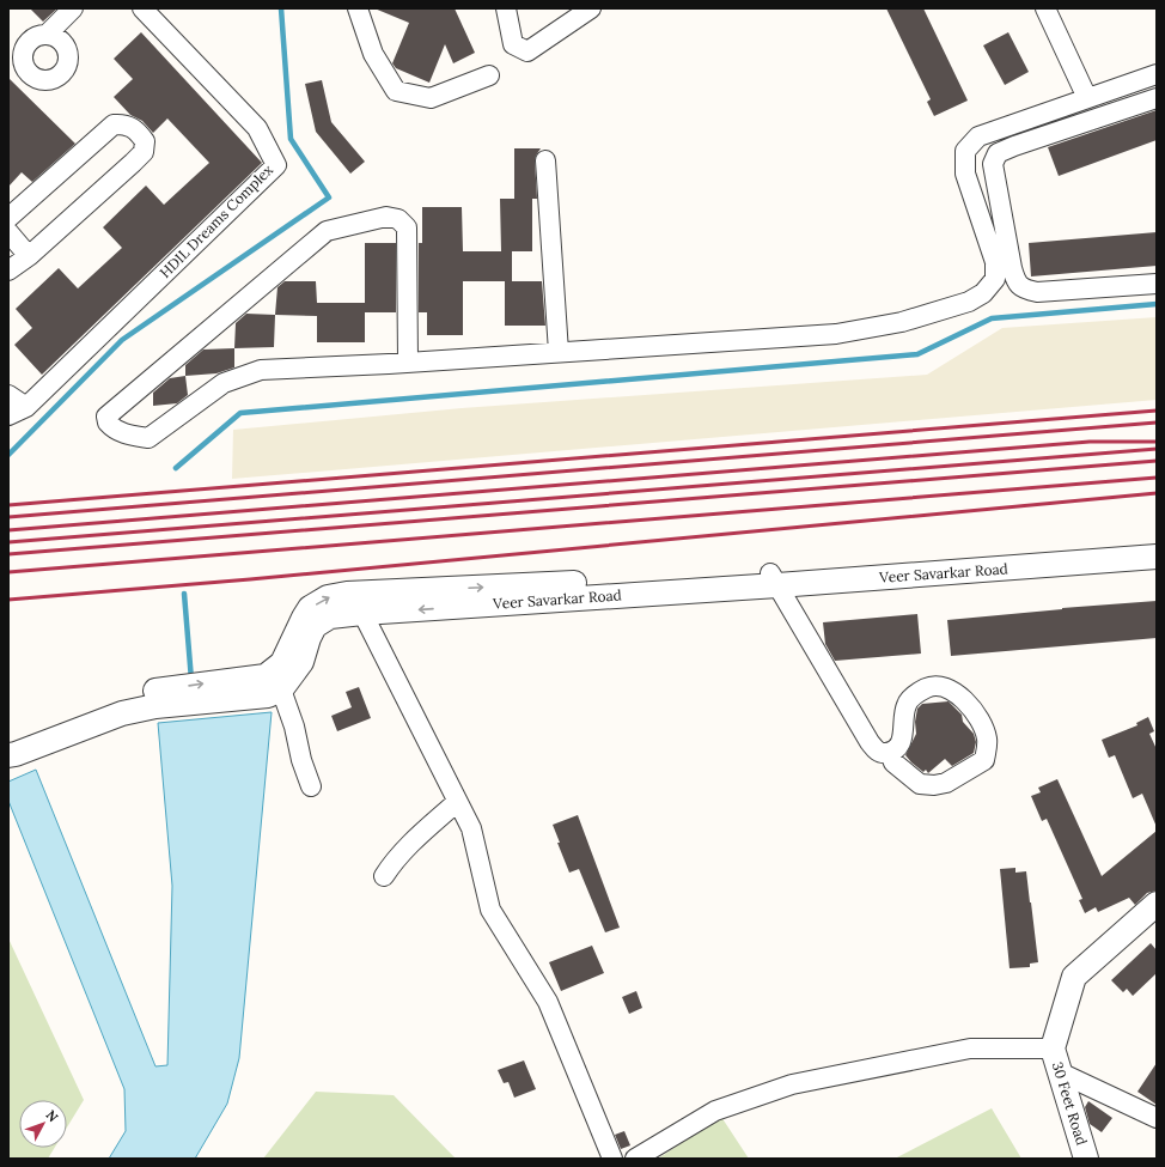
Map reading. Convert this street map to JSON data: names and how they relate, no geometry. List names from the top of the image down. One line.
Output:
{"streets":{"street":["HDIL Dreams Complex","Veer Savarkar Road","30 Feet Road"]},"north":"top right"}
